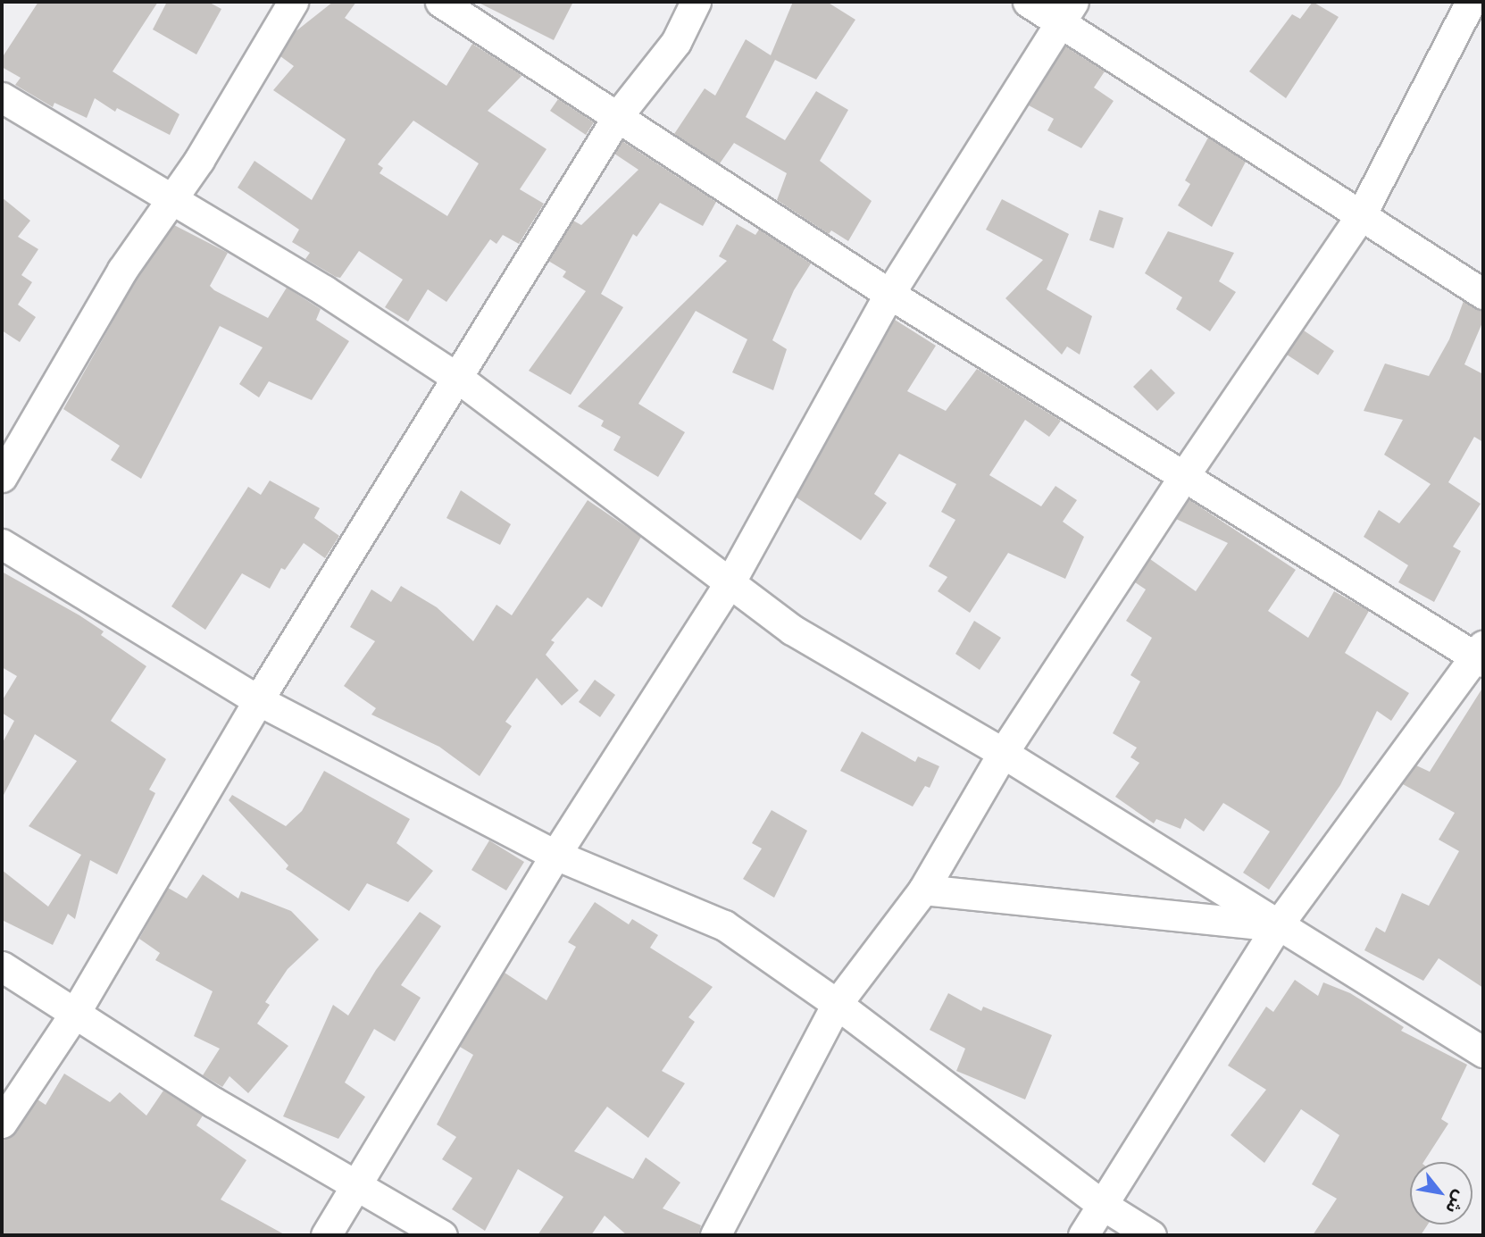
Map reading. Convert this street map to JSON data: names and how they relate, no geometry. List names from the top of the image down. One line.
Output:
{"north":"bottom right"}
